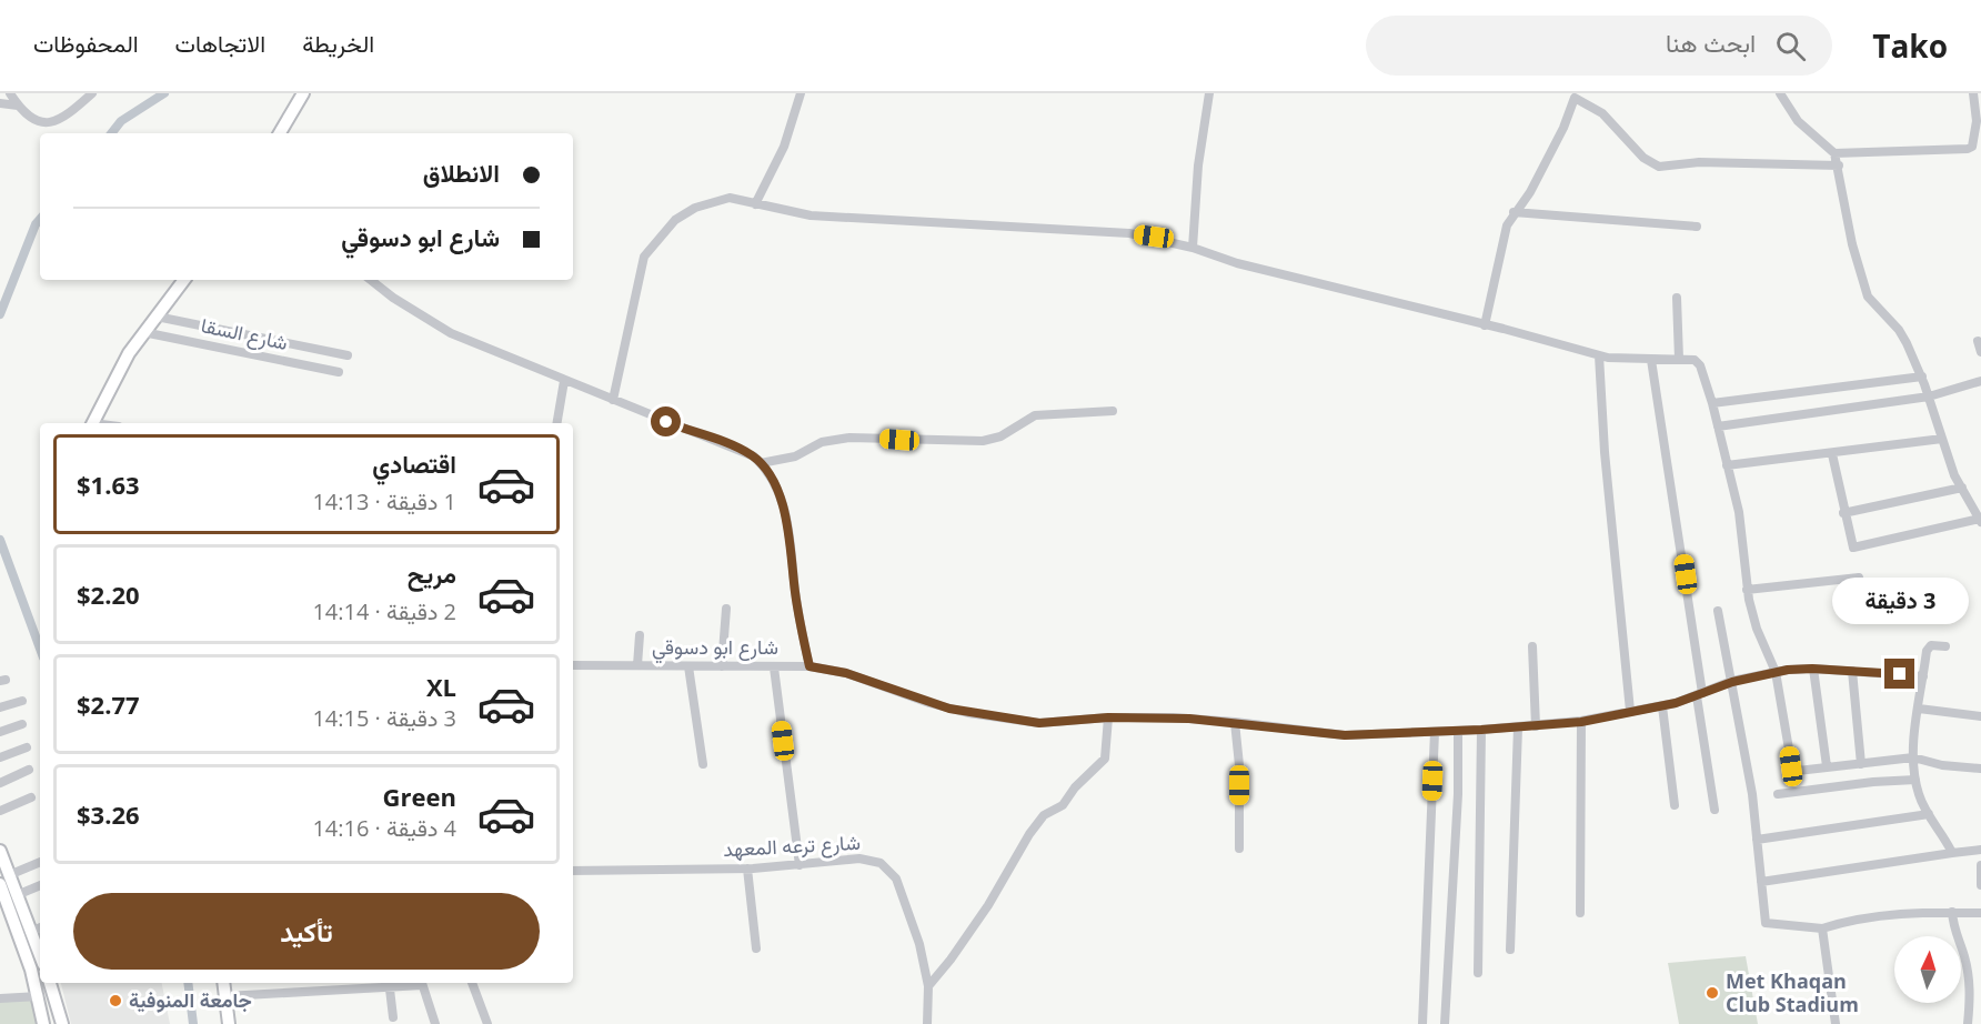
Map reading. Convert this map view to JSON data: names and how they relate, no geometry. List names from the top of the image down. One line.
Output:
{"streets":{"street":["شارع السقا","شارع ابو دسوقي","شارع ترعه المعهد"]},"places":["Met Khaqan Club Stadium","جامعة المنوفية"],"north":"top","page":{"header":"Tako","search":"ابحث هنا","nav":["الخريطة","الاتجاهات","المحفوظات"],"banner":["الانطلاق","شارع ابو دسوقي"],"list":[{"name":"اقتصادي","note":"1 دقيقة · 14:13","value":"$1.63"},{"name":"مريح","note":"2 دقيقة · 14:14","value":"$2.20"},{"name":"XL","note":"3 دقيقة · 14:15","value":"$2.77"},{"name":"Green","note":"4 دقيقة · 14:16","value":"$3.26"}],"bubble":"3 دقيقة","buttons":"تأكيد"}}
